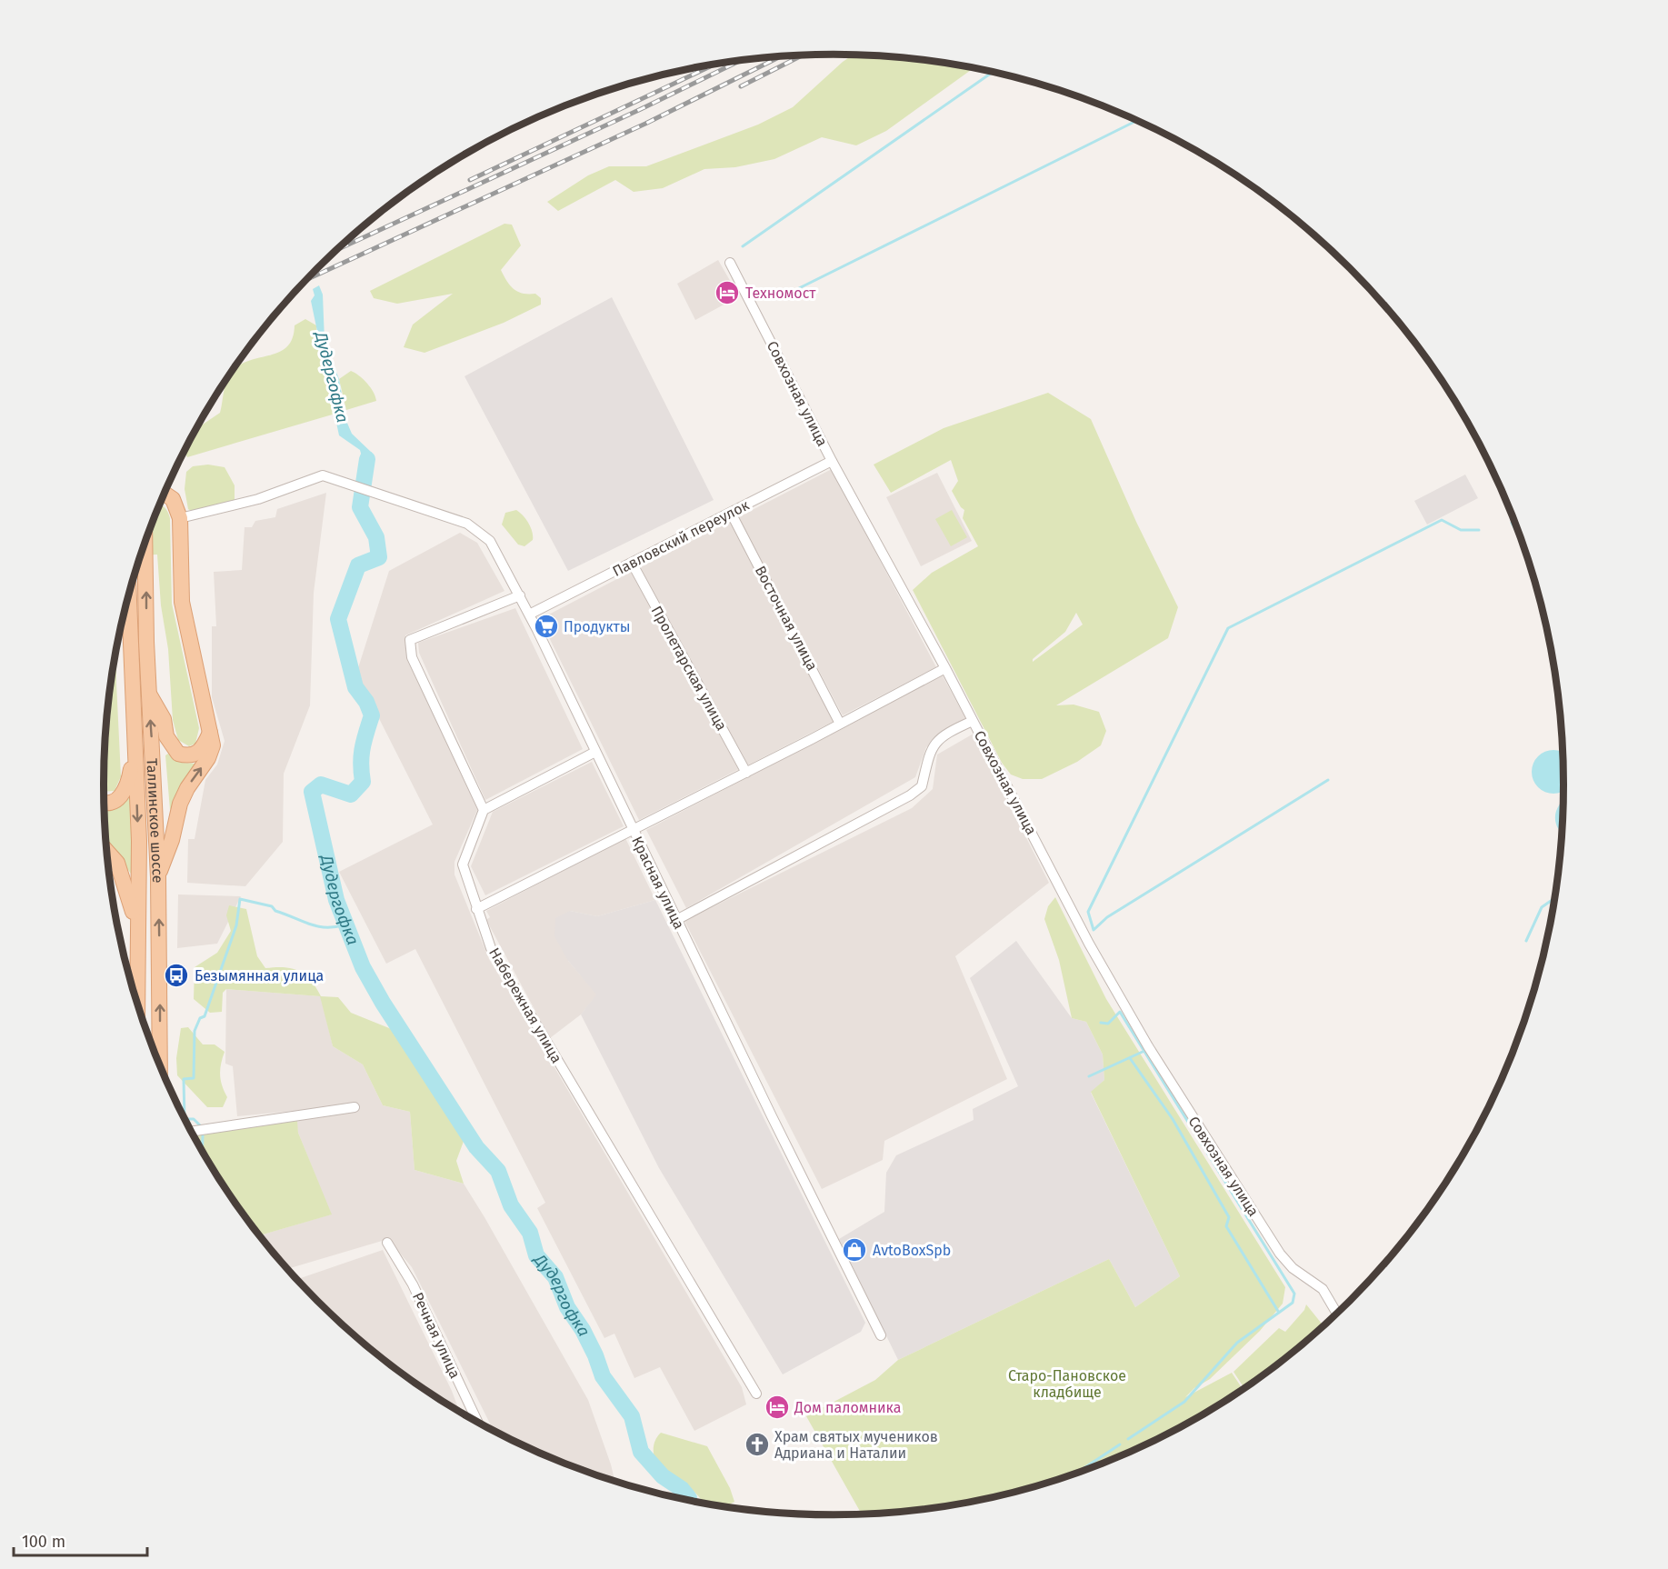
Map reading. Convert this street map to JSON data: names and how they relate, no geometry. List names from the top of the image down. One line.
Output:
{"streets":{"main road":["Таллинское шоссе"],"street":["Совхозная улица","Павловский переулок","Восточная улица","Пролетарская улица","Красная улица","Набережная улица","Речная улица"]},"crossings":[["Совхозная улица","Павловский переулок"],["Павловский переулок","Восточная улица"],["Павловский переулок","Пролетарская улица"],["Павловский переулок","Красная улица"]],"water":["Дудергофка"],"parks":["Старо-Пановское кладбище"],"places":{"hotel":["Техномост","Дом паломника"],"supermarket":["Продукты"],"bus stop":["Безымянная улица"],"shop":["AvtoBoxSpb"],"church":["Храм святых мучеников Адриана и Наталии"]},"scale_bar":"100 m"}
